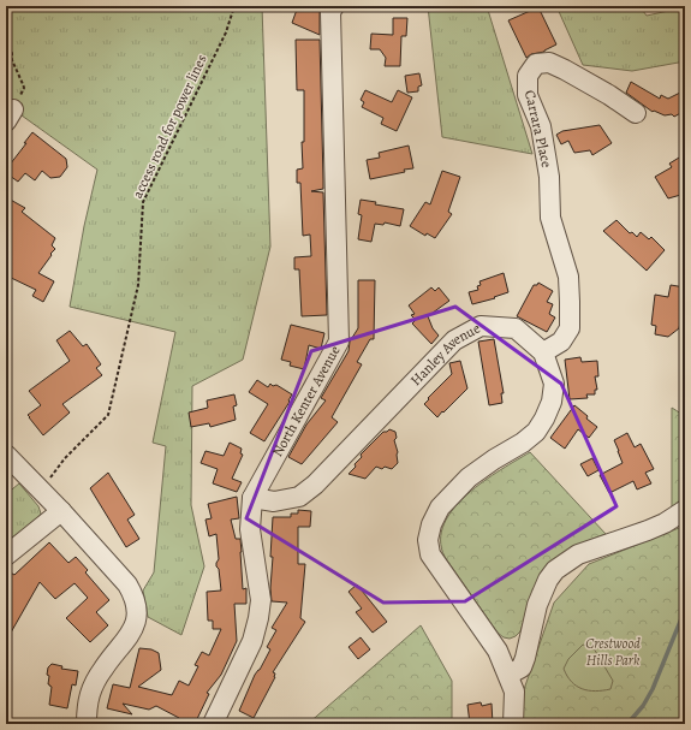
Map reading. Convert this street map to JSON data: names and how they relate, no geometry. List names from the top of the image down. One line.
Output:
{"streets":{"street":["Carrara Place","Hanley Avenue","North Kenter Avenue"],"path":["access road for power lines"]},"crossings":[["Carrara Place","Hanley Avenue"],["Hanley Avenue","North Kenter Avenue"]],"parks":["Crestwood Hills Park"]}
